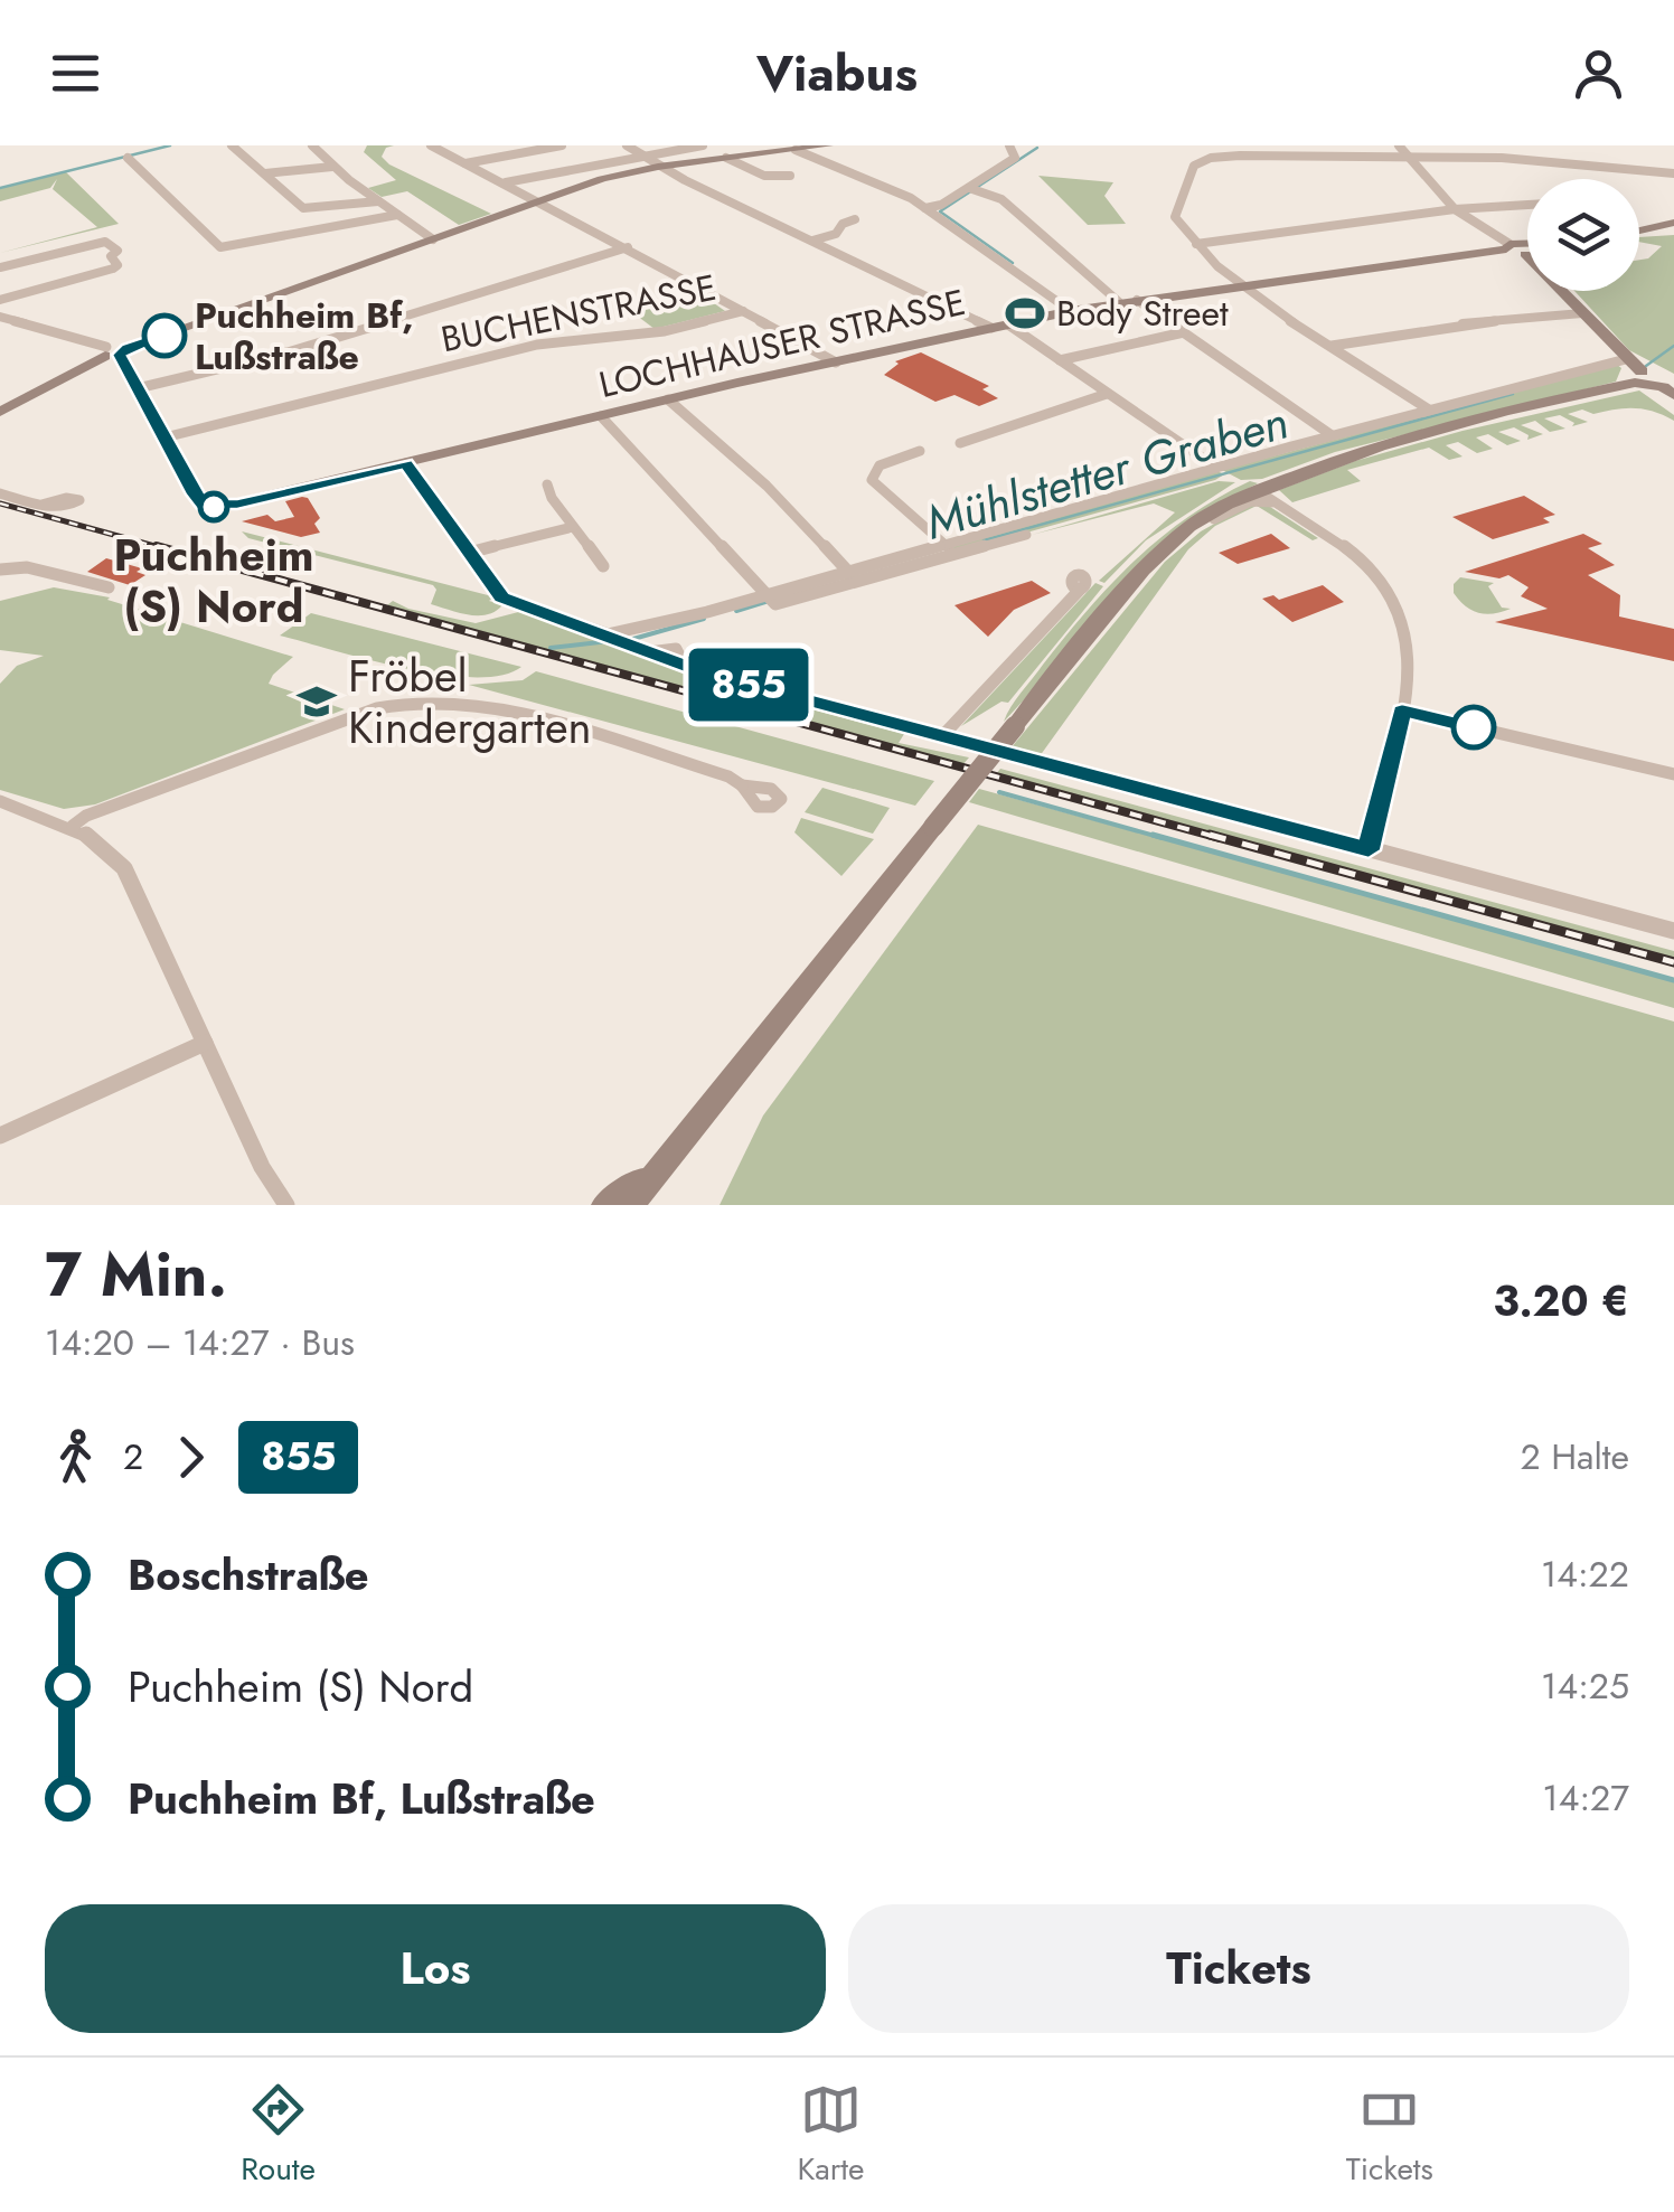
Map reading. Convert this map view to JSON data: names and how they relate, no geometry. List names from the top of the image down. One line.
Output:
{"streets":{"street":["BUCHENSTRASSE","LOCHHAUSER STRASSE"]},"crossings":[["BUCHENSTRASSE","LOCHHAUSER STRASSE"]],"water":["Mühlstetter Graben"],"places":{"sports":["Body Street"],"other":["Puchheim Bf, Lußstraße","Puchheim (S) Nord"],"school or university":["Fröbel Kindergarten"]},"lines":["bus line 855"],"page":{"header":"Viabus","on_map":"855","heading":["7 Min.","14:20 – 14:27 · Bus","3.20 €"],"legs":["2","855","2 Halte"],"list":[{"name":"Boschstraße","value":"14:22"},{"name":"Puchheim (S) Nord","value":"14:25"},{"name":"Puchheim Bf, Lußstraße","value":"14:27"}],"buttons":["Los","Tickets"],"tabs":["Route","Karte","Tickets"]}}
